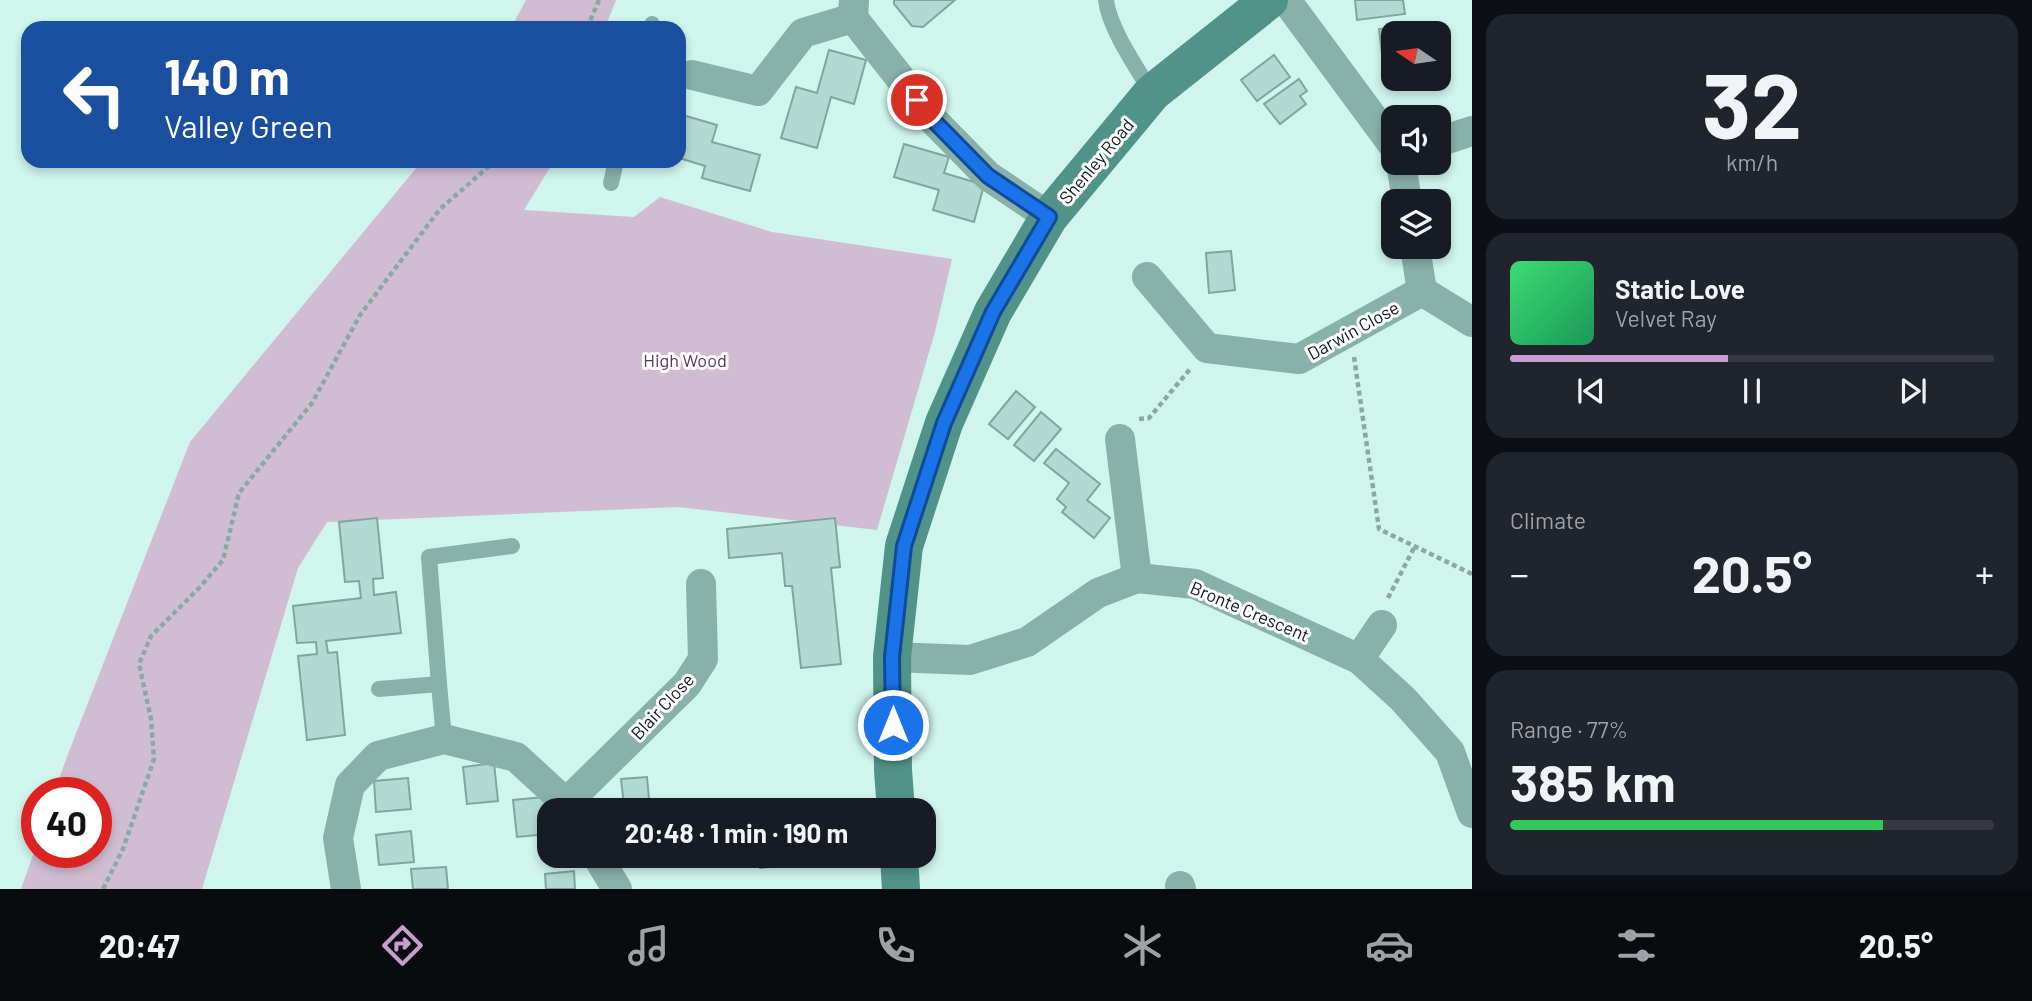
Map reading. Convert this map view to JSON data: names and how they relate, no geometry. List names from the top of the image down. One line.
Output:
{"streets":{"street":["Shenley Road","Darwin Close","Bronte Crescent","Blair Close"]},"crossings":[["Shenley Road","Bronte Crescent"]],"parks":["High Wood"],"north":"left","page":{"tile":[["32","km/h"],"Climate",["Range · 77%","385 km"]],"turn":["140 m","Valley Green"],"song":["Static Love","Velvet Ray"],"heat":["−","20.5°","+"],"limit":"40","trip":"20:48 · 1 min · 190 m","tabs":["20:47","20.5°"]}}
